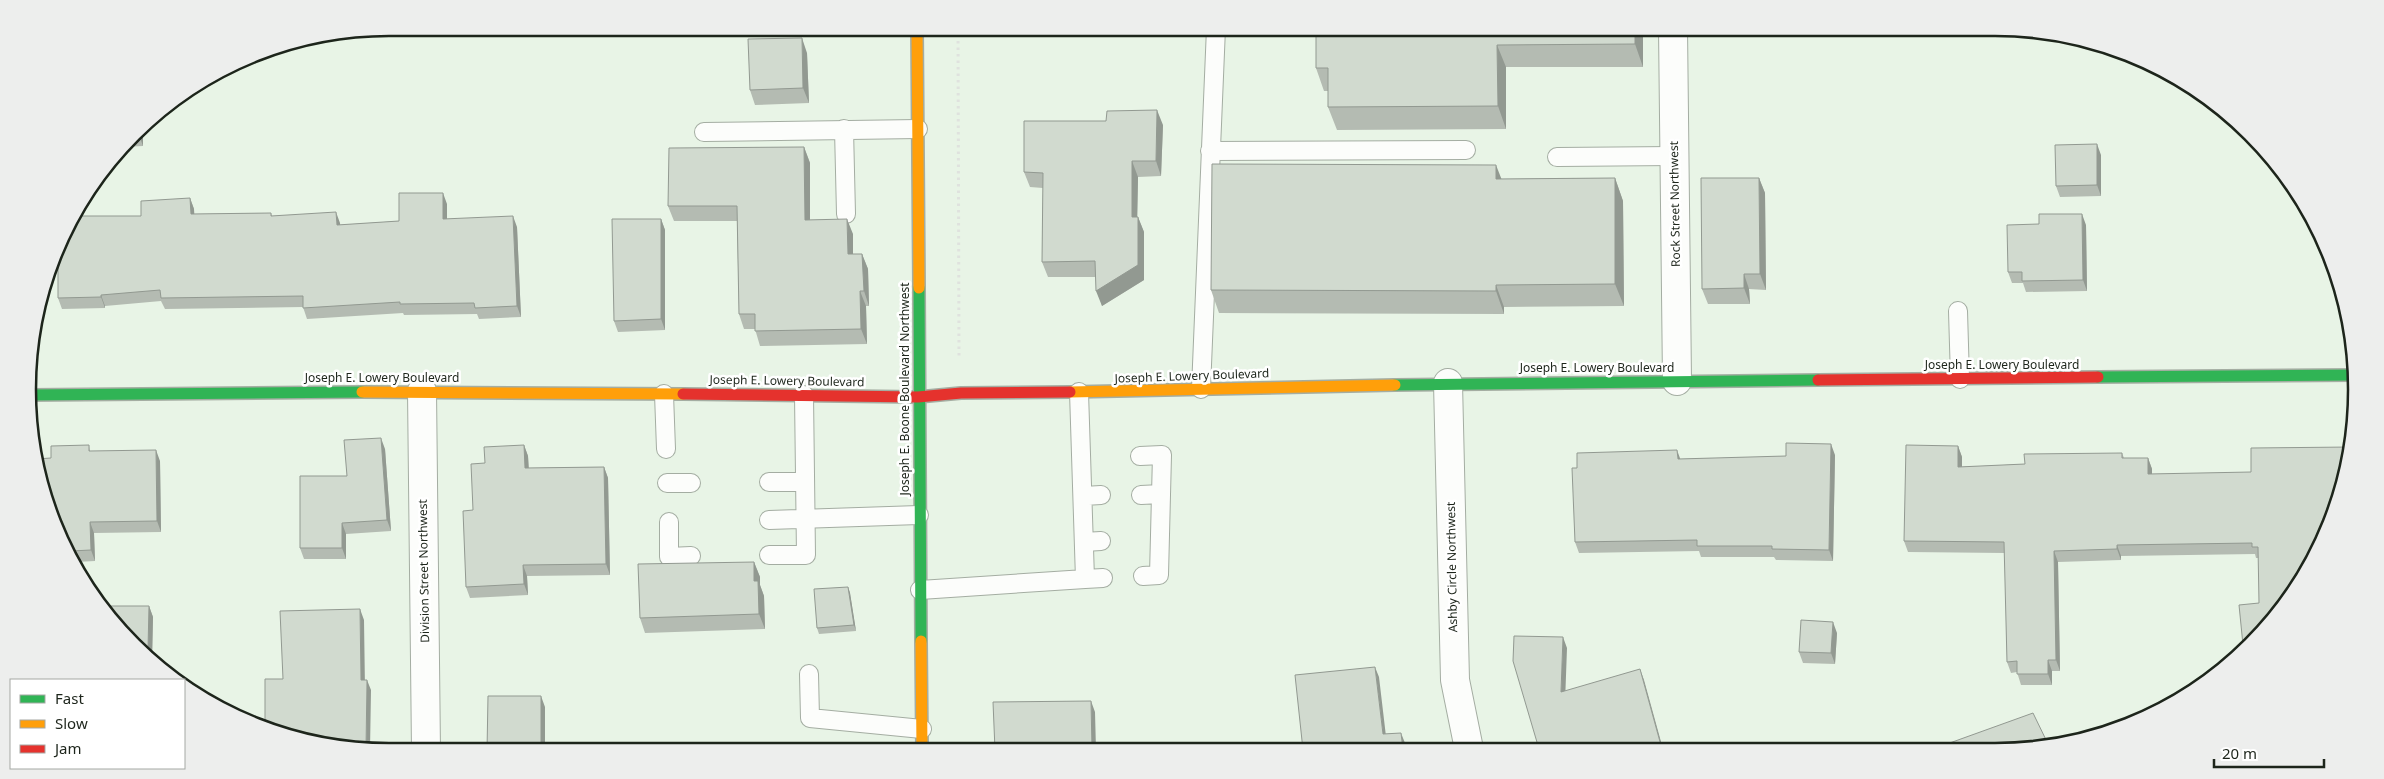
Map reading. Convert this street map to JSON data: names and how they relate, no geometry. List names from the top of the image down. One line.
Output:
{"streets":{"main road":["Joseph E. Lowery Boulevard","Joseph E. Boone Boulevard Northwest"],"street":["Rock Street Northwest","Ashby Circle Northwest","Division Street Northwest"]},"crossings":[["Rock Street Northwest","Joseph E. Lowery Boulevard"],["Joseph E. Lowery Boulevard","Joseph E. Boone Boulevard Northwest"],["Joseph E. Lowery Boulevard","Ashby Circle Northwest"],["Joseph E. Lowery Boulevard","Division Street Northwest"]],"legend":["Fast","Slow","Jam"],"scale_bar":"20 m"}
